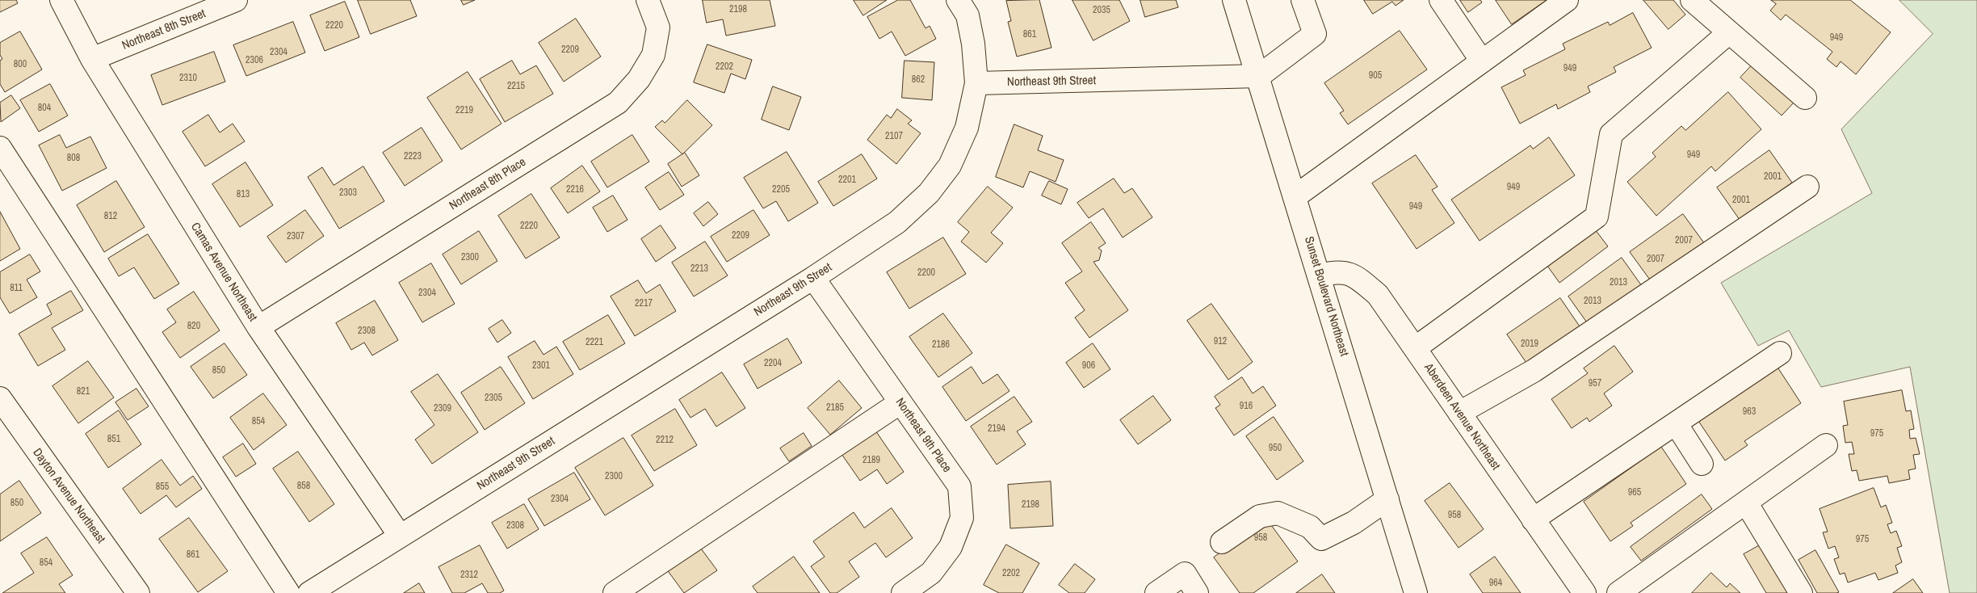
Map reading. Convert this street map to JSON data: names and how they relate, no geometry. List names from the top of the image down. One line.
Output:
{"streets":{"street":["Northeast 8th Street","Northeast 9th Street","Northeast 8th Place","Camas Avenue Northeast","Sunset Boulevard Northeast","Aberdeen Avenue Northeast","Northeast 9th Place","Dayton Avenue Northeast"]},"crossings":[["Northeast 8th Street","Camas Avenue Northeast"],["Northeast 9th Street","Camas Avenue Northeast"],["Northeast 9th Street","Sunset Boulevard Northeast"],["Northeast 9th Street","Northeast 9th Place"],["Northeast 8th Place","Camas Avenue Northeast"],["Sunset Boulevard Northeast","Aberdeen Avenue Northeast"]],"house_numbers":["2198","2035","2220","861","949","2209","2304","2306","800","2202","949","905","2310","862","2215","804","2219","2107","949","2223","808","2001","2201","949","2216","2205","2303","813","2001","949","812","2220","2209","2307","2007","2300","2007","2213","2200","2013","811","2304","2013","2217","820","2308","912","2221","2019","2186","2204","2301","906","850","957","821","2305","916","2185","2309","963","854","2194","975","851","2212","950","2189","2300","858","855","965","2304","850","2198","958","2308","958","975","861","854","2202","2312","964"]}
